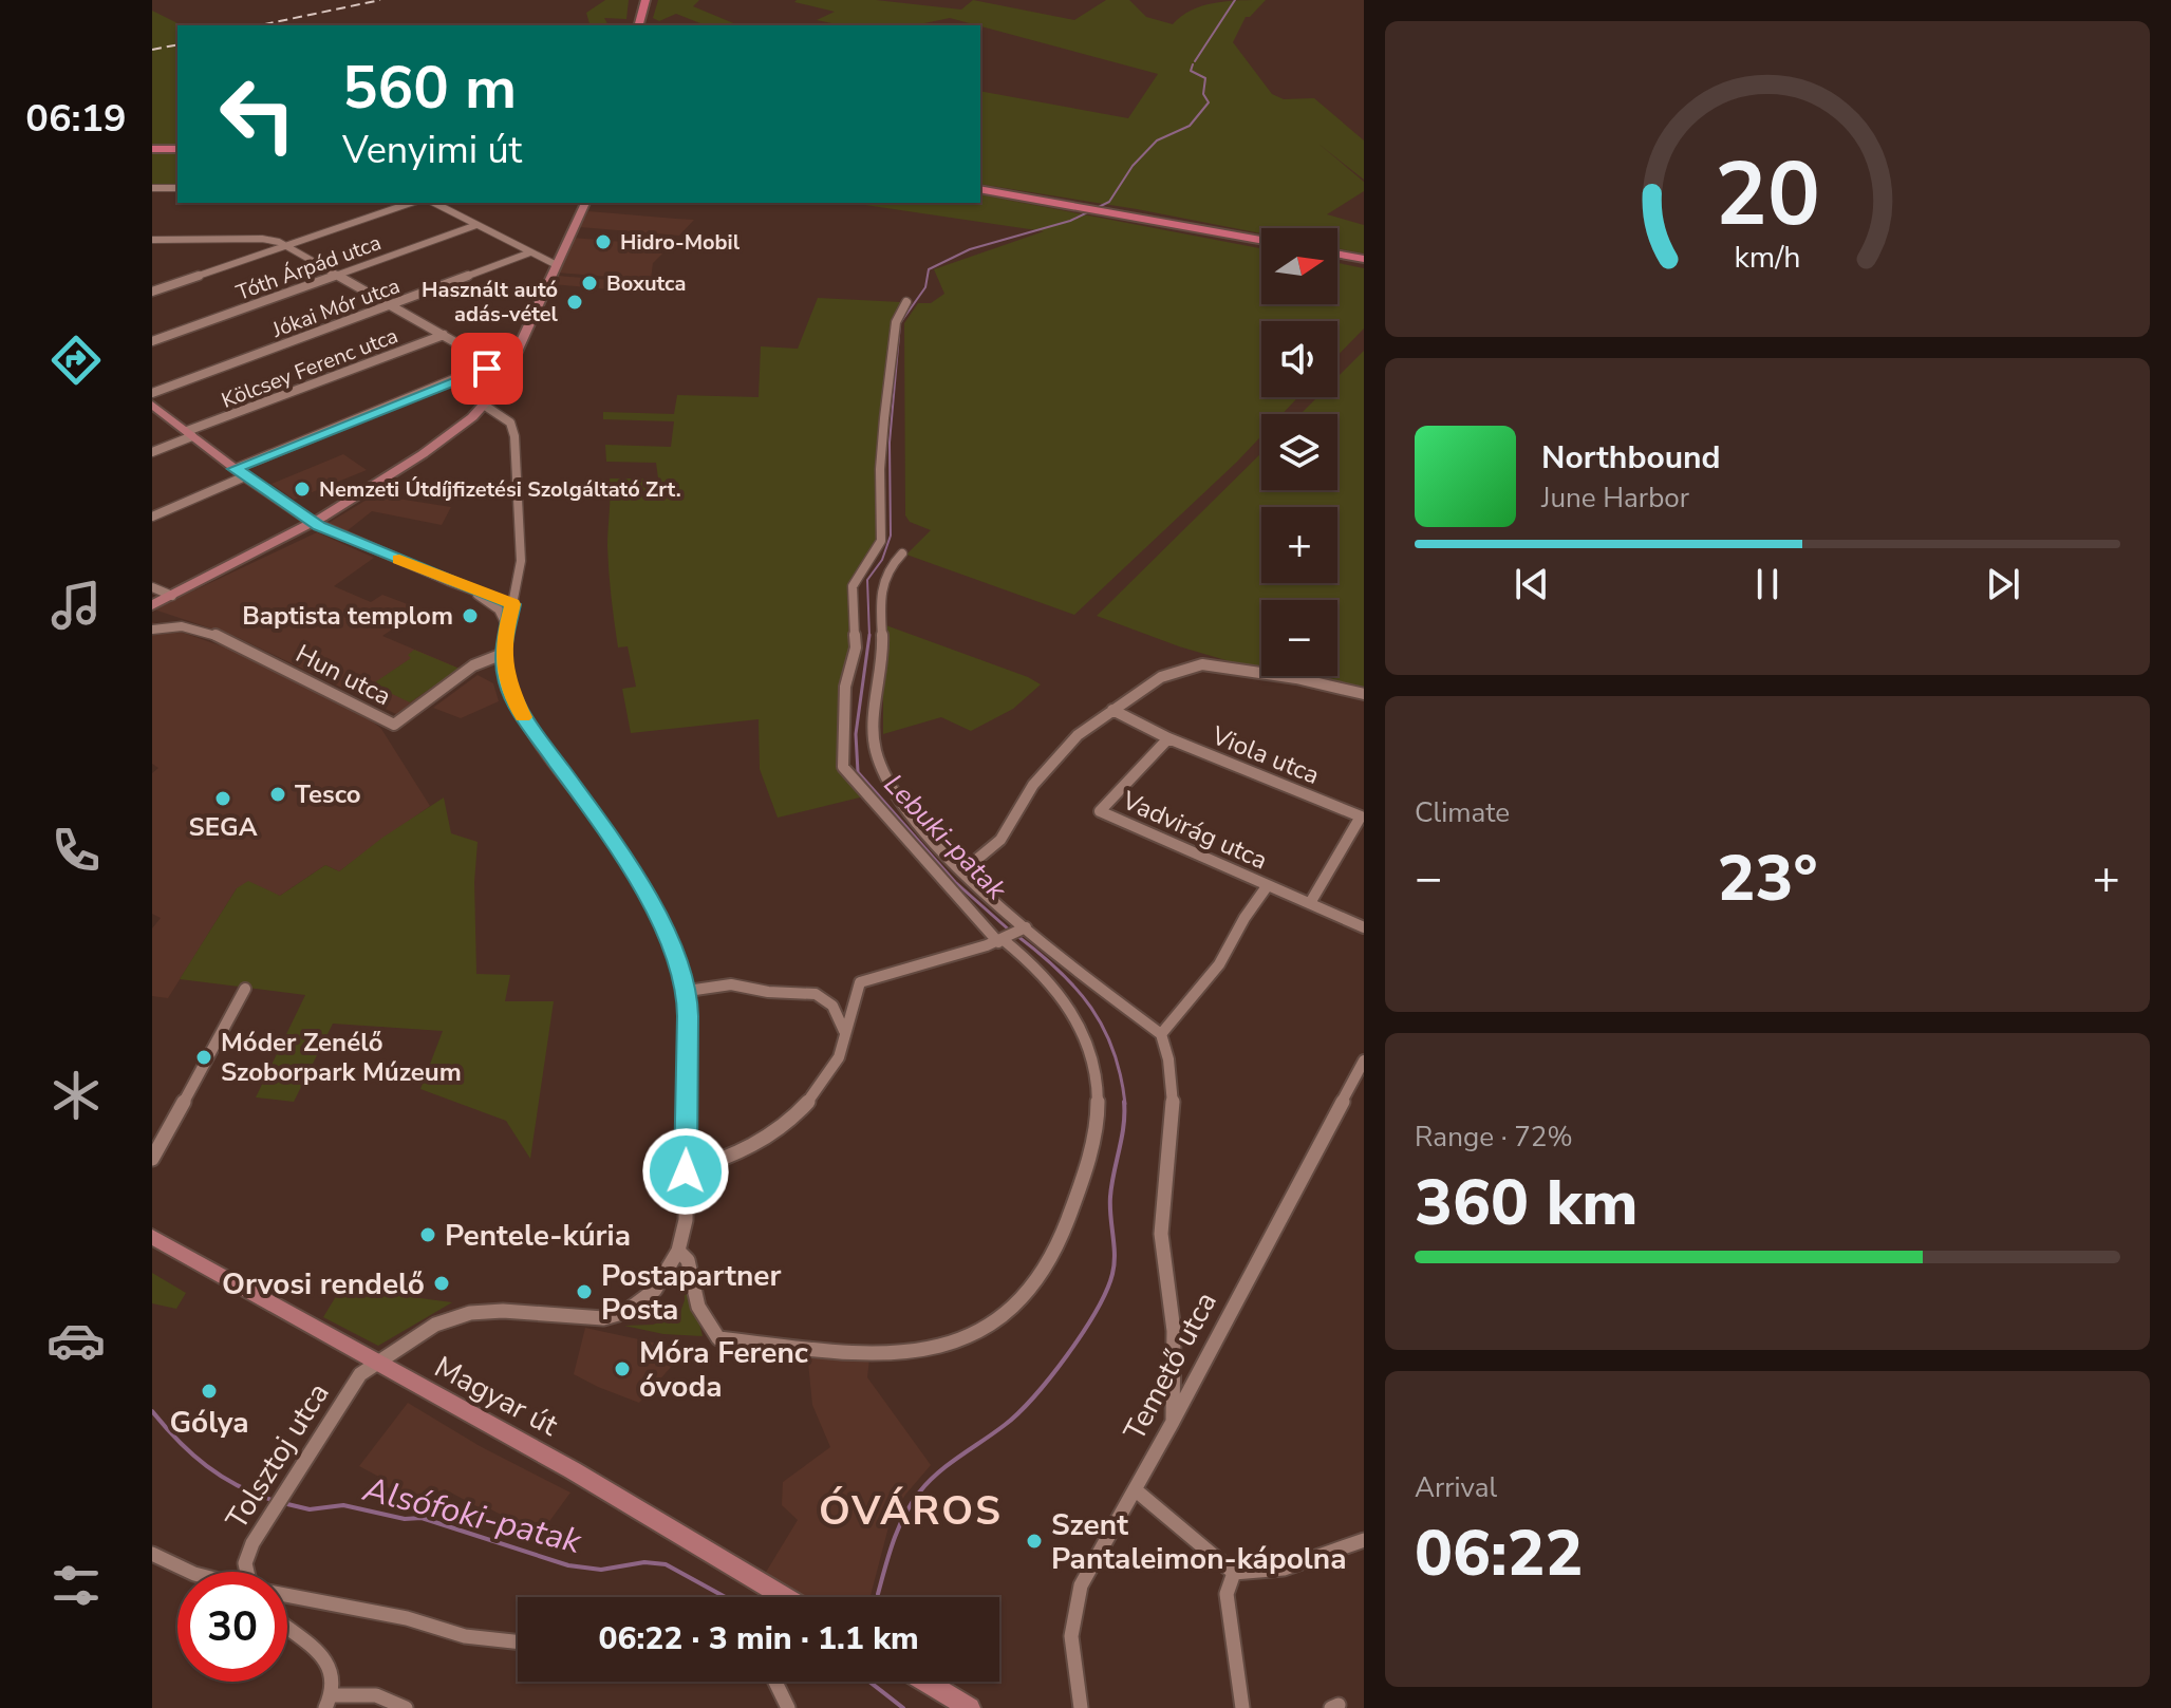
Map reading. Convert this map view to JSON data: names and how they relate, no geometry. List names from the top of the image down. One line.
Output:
{"streets":{"street":["Tóth Árpád utca","Jókai Mór utca","Kölcsey Ferenc utca","Hun utca","Viola utca","Vadvirág utca","Temető utca","Magyar út","Tolsztoj utca"]},"crossings":[["Viola utca","Vadvirág utca"],["Magyar út","Tolsztoj utca"]],"districts":["ÓVÁROS"],"water":["Lebuki-patak","Alsófoki-patak"],"places":["Hidro-Mobil","Boxutca","Használt autó adás-vétel","Nemzeti Útdíjfizetési Szolgáltató Zrt.","Baptista templom","Tesco","SEGA","Móder Zenélő Szoborpark Múzeum","Pentele-kúria","Orvosi rendelő","Postapartner Posta","Móra Ferenc óvoda","Gólya","Szent Pantaleimon-kápolna"],"north":"right","page":{"tabs":"06:19","turn":["560 m","Venyimi út"],"map_buttons":["+","−"],"song":["Northbound","June Harbor"],"tile":["Climate",["Range · 72%","360 km"],["Arrival","06:22"]],"heat":["−","23°","+"],"limit":"30","trip":"06:22 · 3 min · 1.1 km","gauge":["20","km/h"]}}
